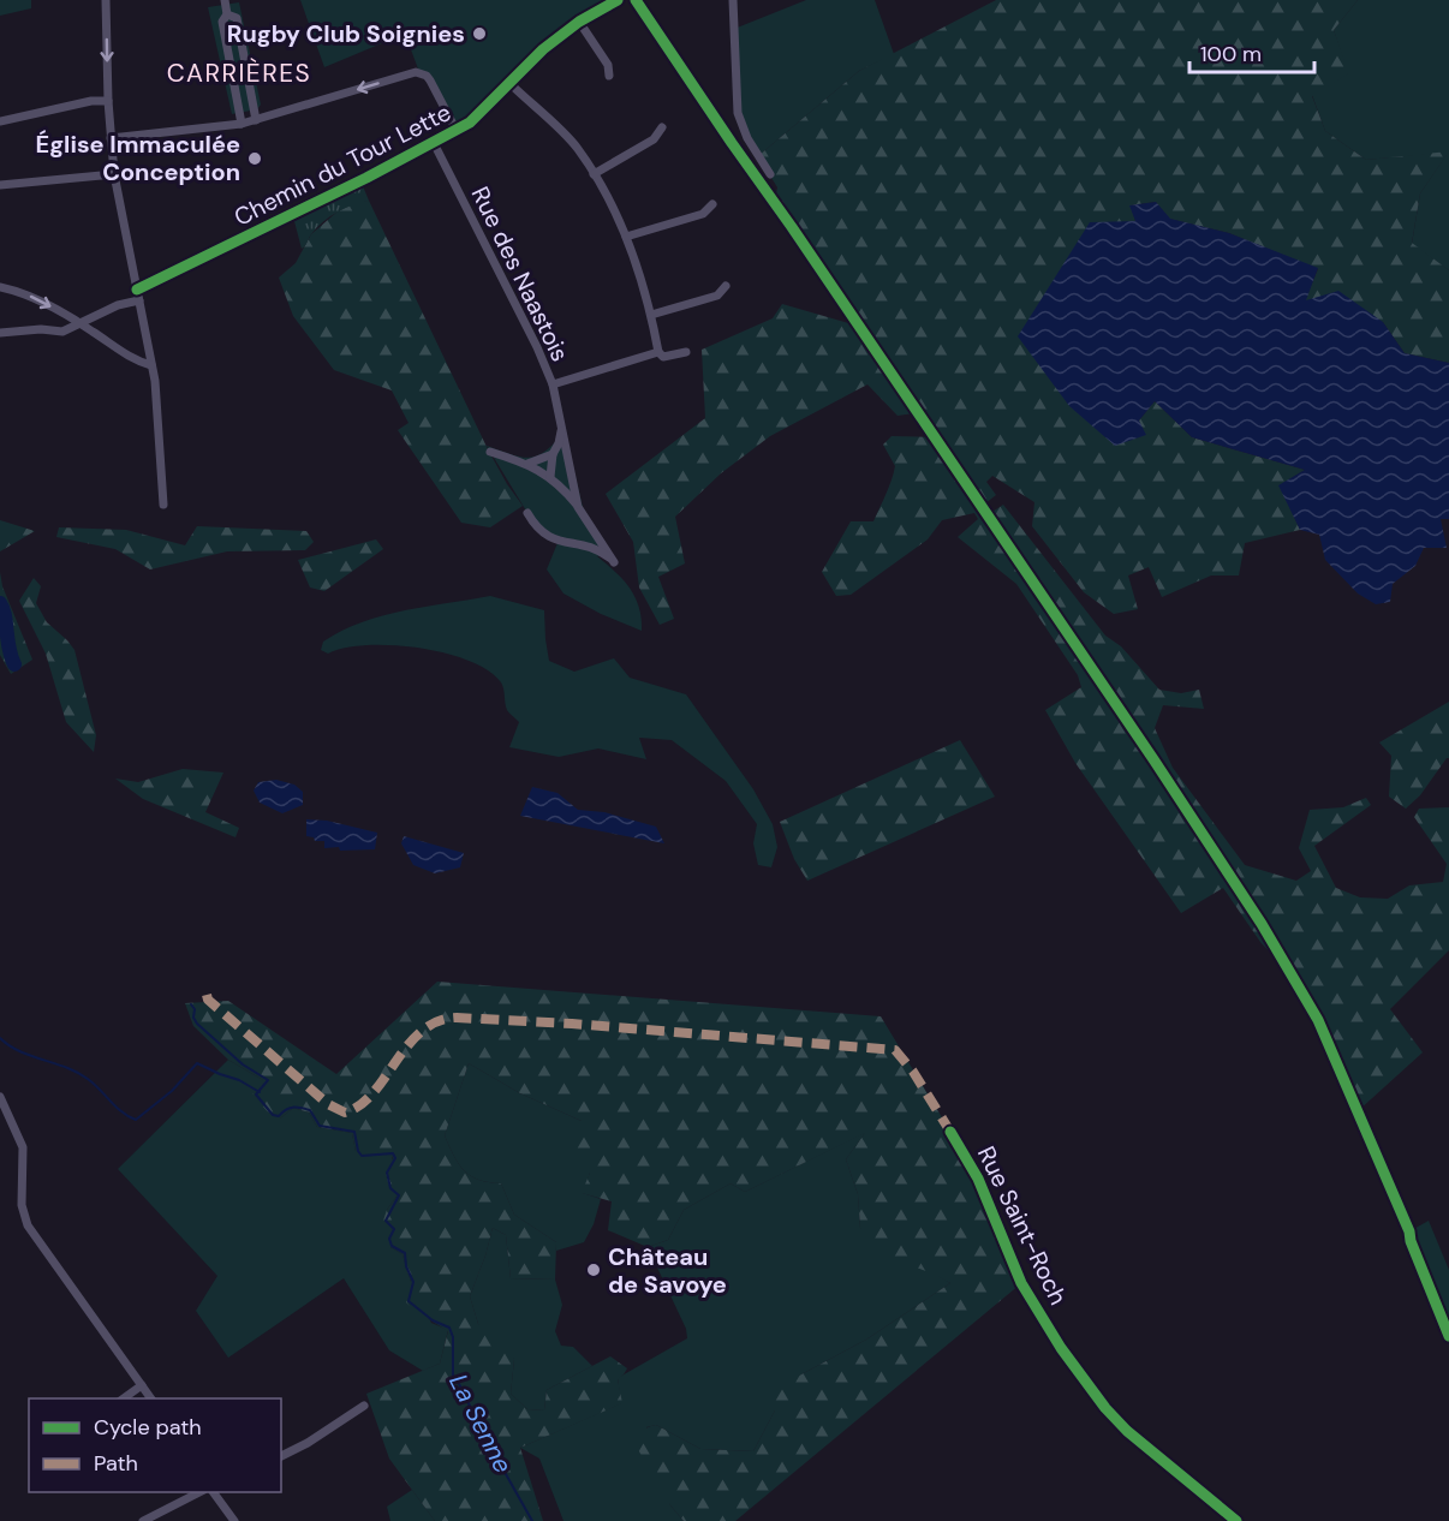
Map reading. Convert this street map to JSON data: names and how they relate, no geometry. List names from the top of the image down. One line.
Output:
{"streets":{"street":["Chemin du Tour Lette","Rue des Naastois","Rue Saint-Roch"]},"crossings":[["Chemin du Tour Lette","Rue des Naastois"]],"districts":["CARRIÈRES"],"water":["La Senne"],"places":["Rugby Club Soignies","Église Immaculée Conception","Château de Savoye"],"legend":["Cycle path","Path"],"scale_bar":"100 m"}
